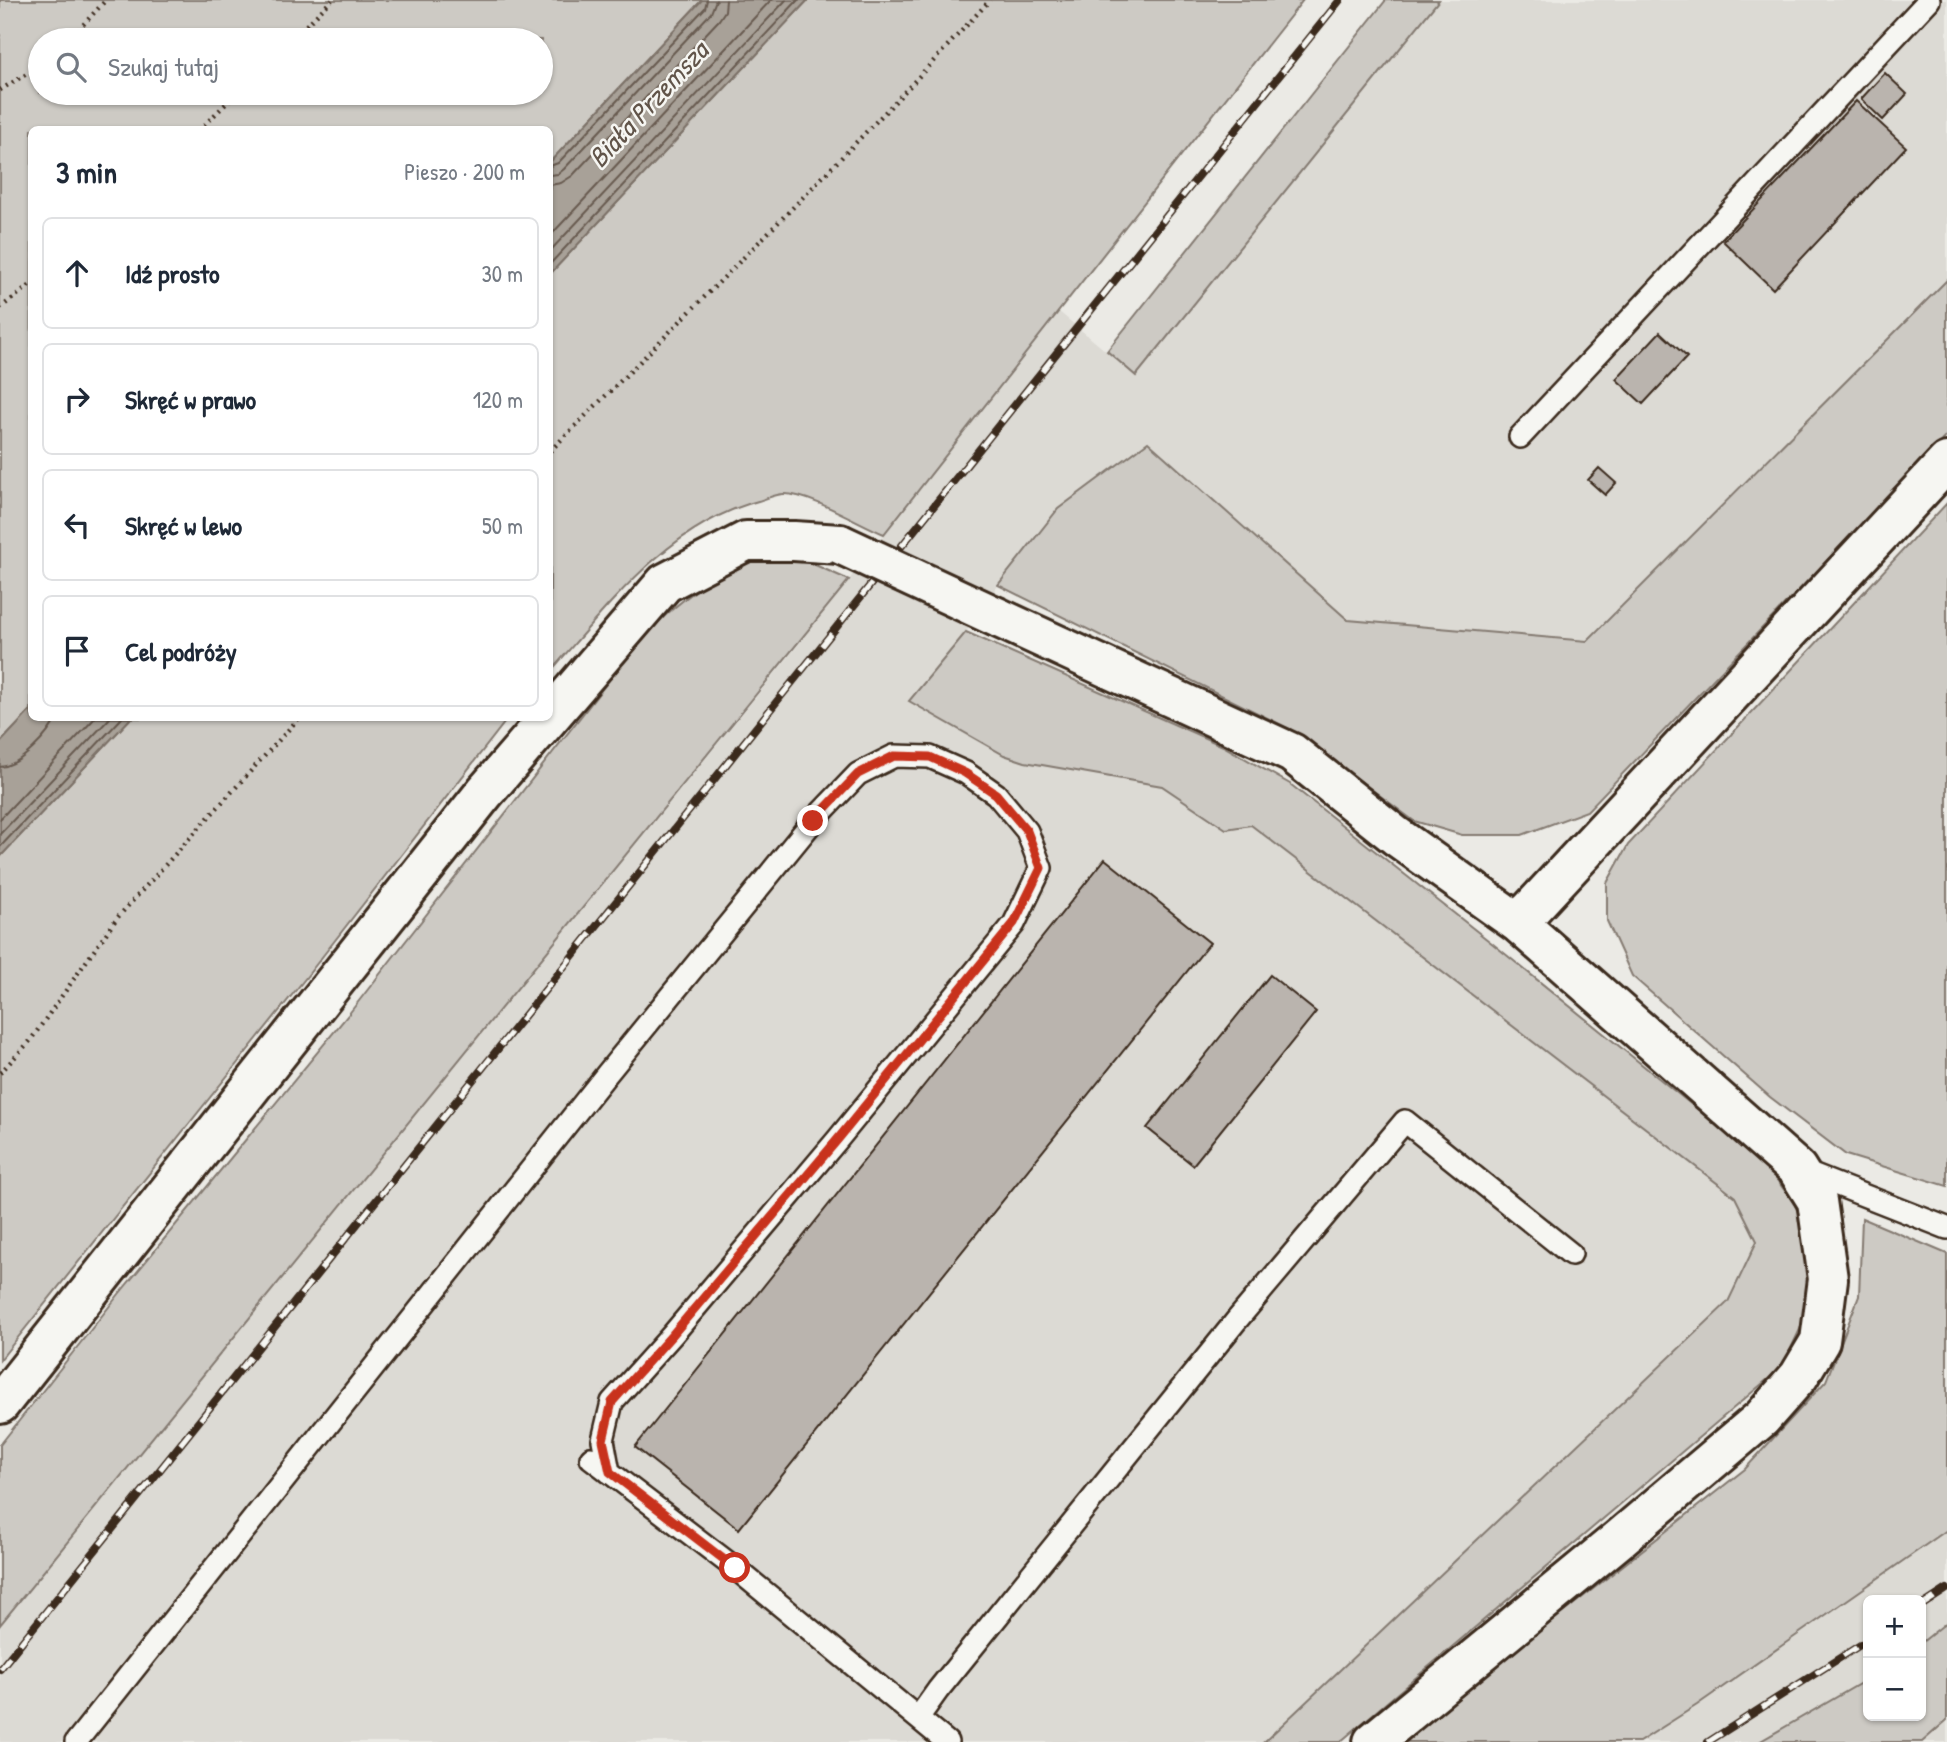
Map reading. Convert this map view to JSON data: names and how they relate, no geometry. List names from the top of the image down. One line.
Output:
{"water":["Biała Przemsza"],"page":{"search":"Szukaj tutaj","heading":["3 min","Pieszo · 200 m"],"list":[["Idź prosto","30 m"],["Skręć w prawo","120 m"],["Skręć w lewo","50 m"],"Cel podróży"],"map_buttons":["+","−"]}}
